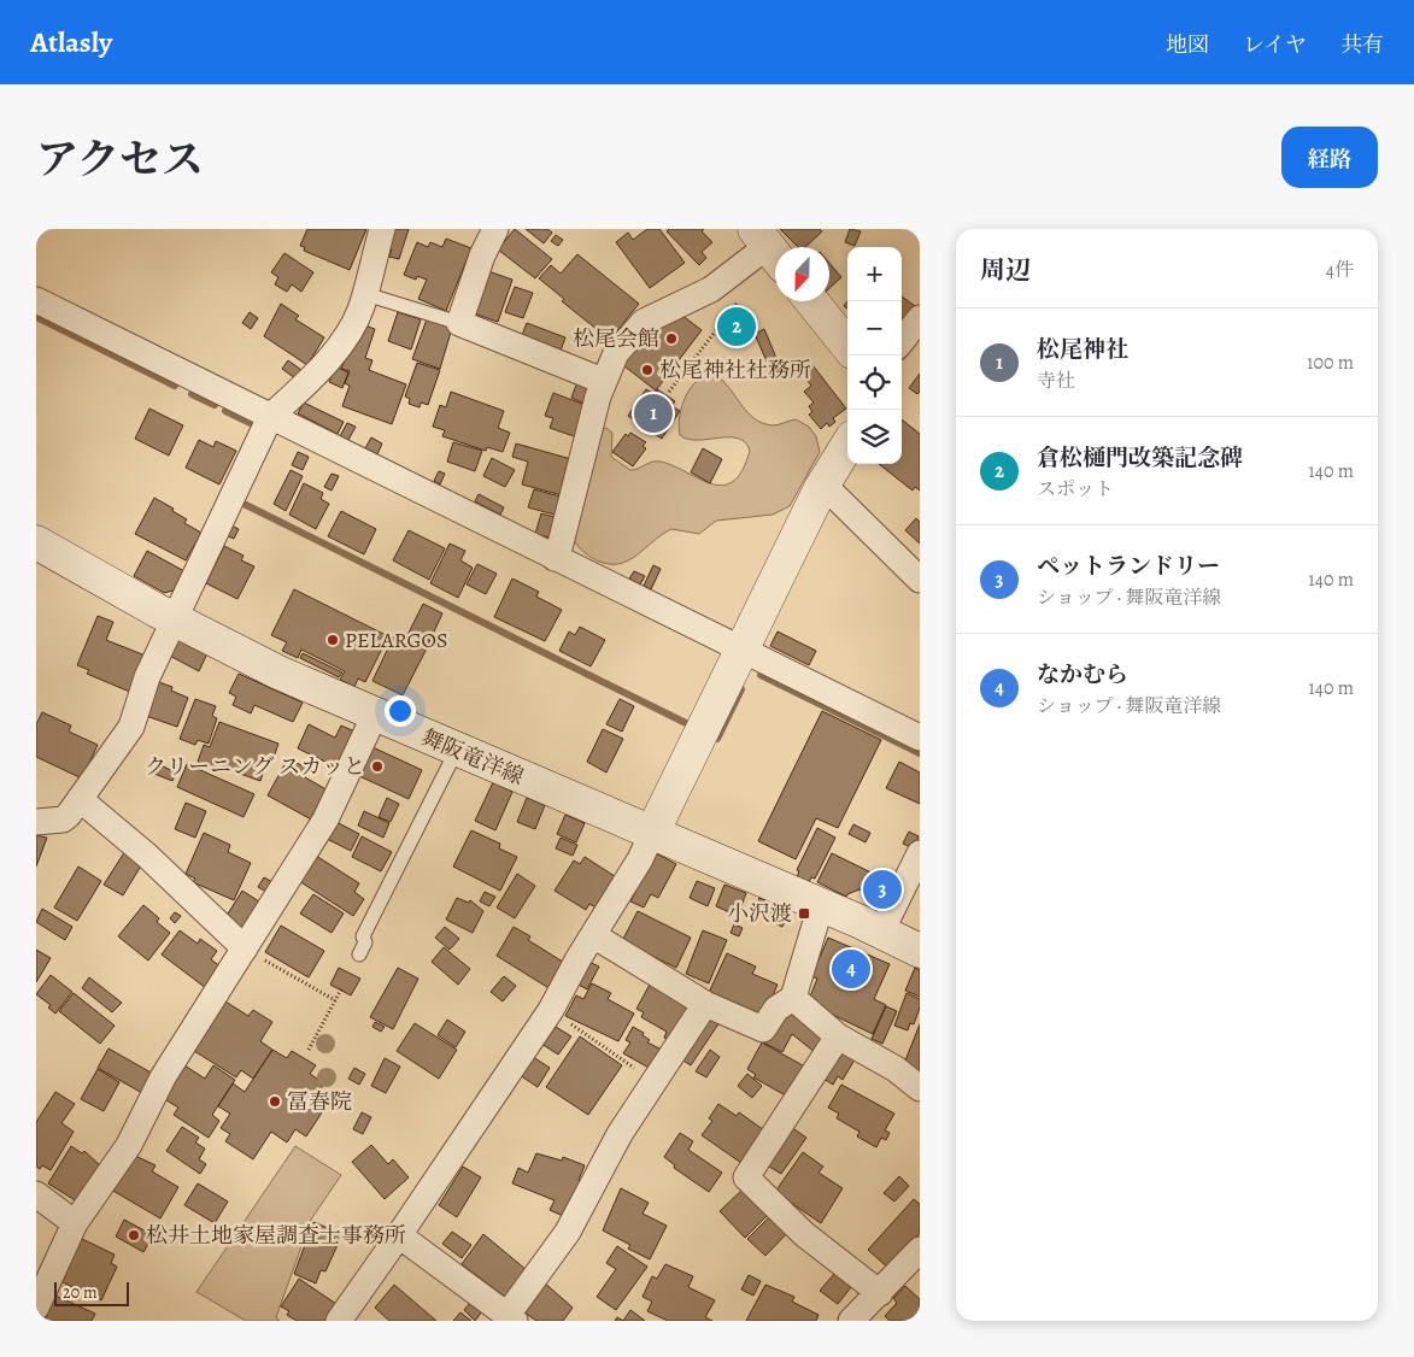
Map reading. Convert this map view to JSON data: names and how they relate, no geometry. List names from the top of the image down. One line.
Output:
{"streets":{"main road":["舞阪竜洋線"]},"places":{"other":["松尾会館","松尾神社社務所","PELARGOS","クリーニング スカッと","冨春院","松井土地家屋調査士事務所"],"transit":["小沢渡"]},"scale_bar":"20 m","north":"bottom","page":{"header":"Atlasly","nav":["地図","レイヤ","共有"],"title":"アクセス","buttons":"経路","heading":["周辺","4件"],"map_buttons":["+","−"],"pins":["2","1","3","4"],"list":[{"mark":"1","name":"松尾神社","note":"寺社","value":"100 m"},{"mark":"2","name":"倉松樋門改築記念碑","note":"スポット","value":"140 m"},{"mark":"3","name":"ペットランドリー","note":"ショップ · 舞阪竜洋線","value":"140 m"},{"mark":"4","name":"なかむら","note":"ショップ · 舞阪竜洋線","value":"140 m"}],"scale":"20 m"}}
